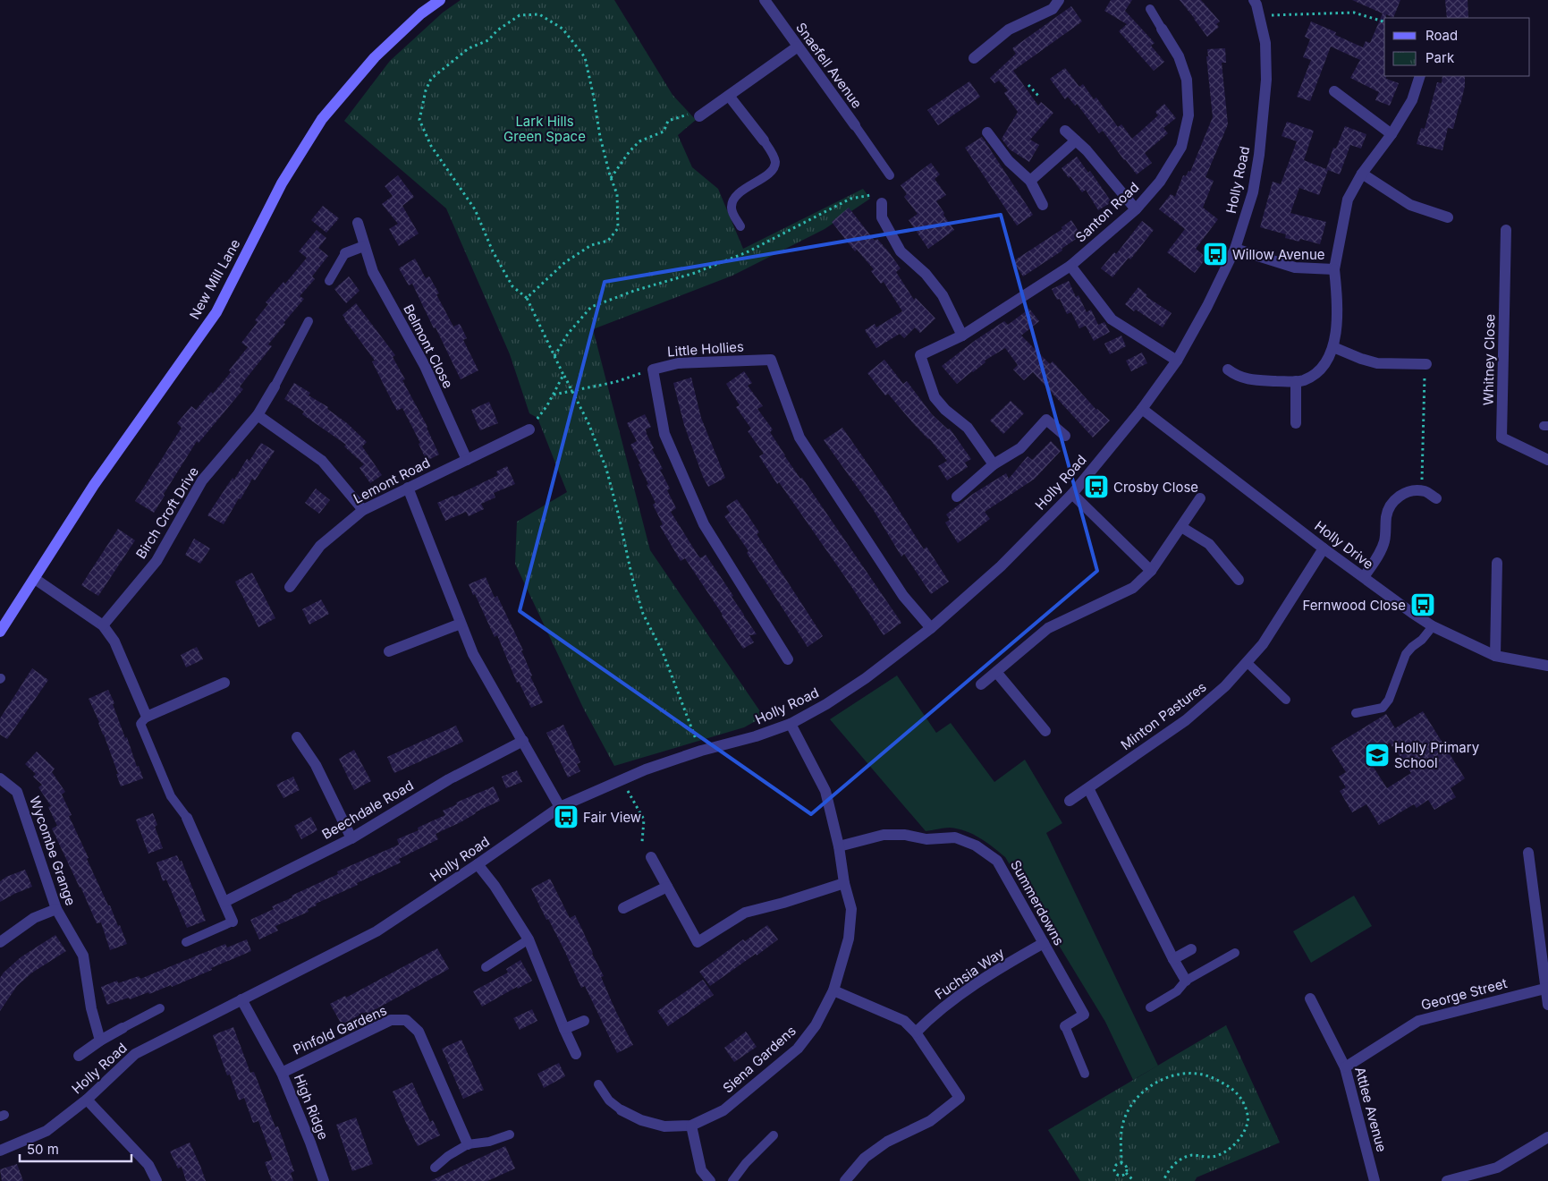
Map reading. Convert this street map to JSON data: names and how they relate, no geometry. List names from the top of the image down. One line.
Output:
{"streets":{"street":["Snaefell Avenue","Holly Road","Santon Road","New Mill Lane","Belmont Close","Little Hollies","Whitney Close","Lemont Road","Birch Croft Drive","Holly Drive","Minton Pastures","Beechdale Road","Wycombe Grange","Summerdowns","Fuchsia Way","George Street","Pinfold Gardens","Siena Gardens","High Ridge","Attlee Avenue"]},"crossings":[["Holly Road","Little Hollies"],["Holly Road","Holly Drive"],["Holly Road","Siena Gardens"],["Holly Road","High Ridge"],["Belmont Close","Lemont Road"],["Holly Drive","Minton Pastures"],["Summerdowns","Fuchsia Way"],["Summerdowns","Siena Gardens"],["George Street","Attlee Avenue"],["Pinfold Gardens","High Ridge"]],"parks":["Lark Hills Green Space"],"places":{"bus stop":["Willow Avenue","Crosby Close","Fernwood Close","Fair View"],"school or university":["Holly Primary School"]},"legend":["Road","Park"],"scale_bar":"50 m"}
